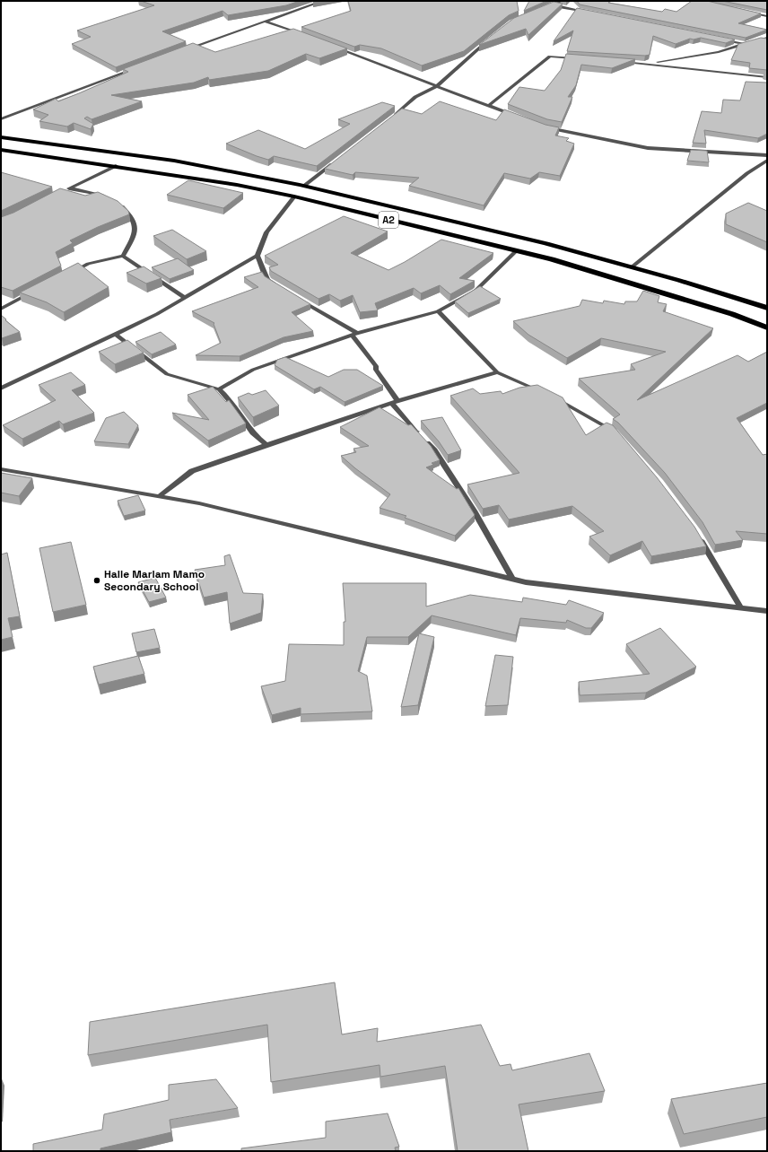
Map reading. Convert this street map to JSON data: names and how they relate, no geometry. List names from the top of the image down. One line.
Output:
{"streets":{"highway":["A2"]},"places":["Haile Mariam Mamo Secondary School"]}
